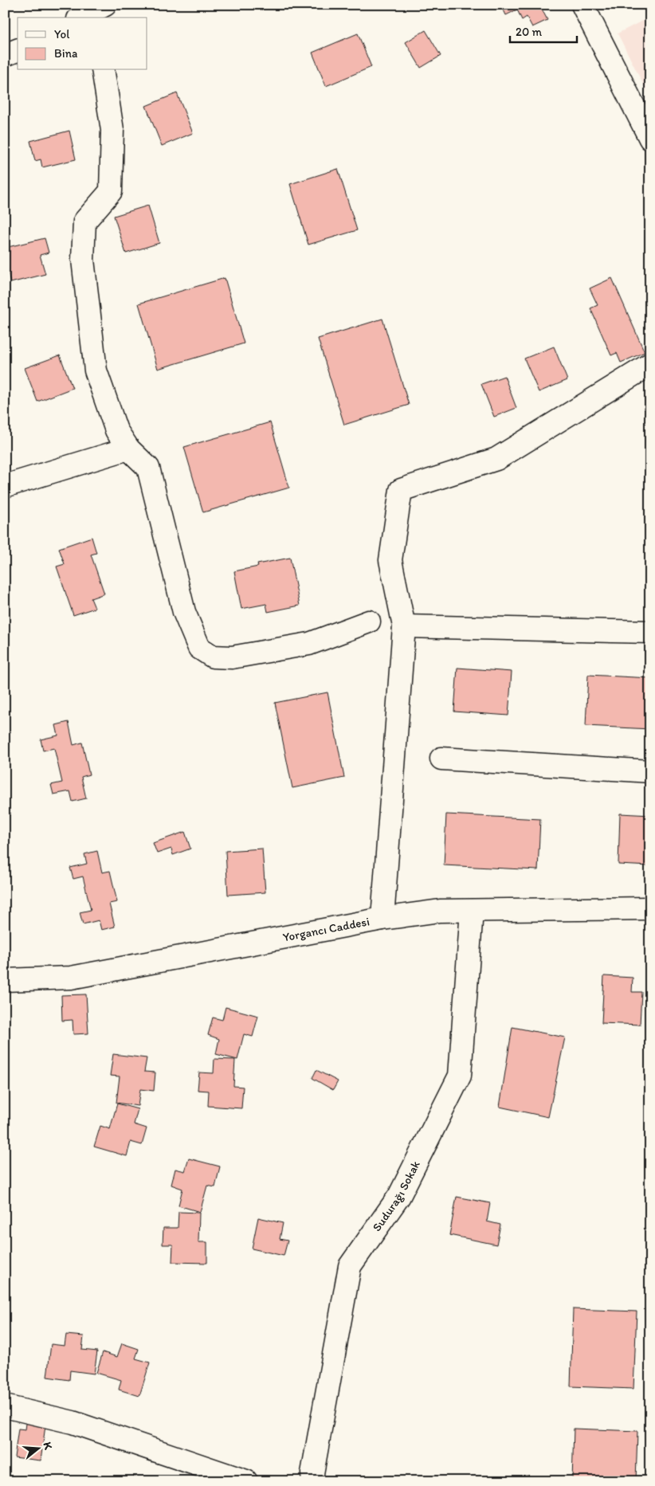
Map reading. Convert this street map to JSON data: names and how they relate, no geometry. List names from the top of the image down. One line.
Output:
{"streets":{"street":["Yorgancı Caddesi","Sudurağı Sokak"]},"crossings":[["Yorgancı Caddesi","Sudurağı Sokak"]],"legend":["Yol","Bina"],"scale_bar":"20 m","north":"right"}
